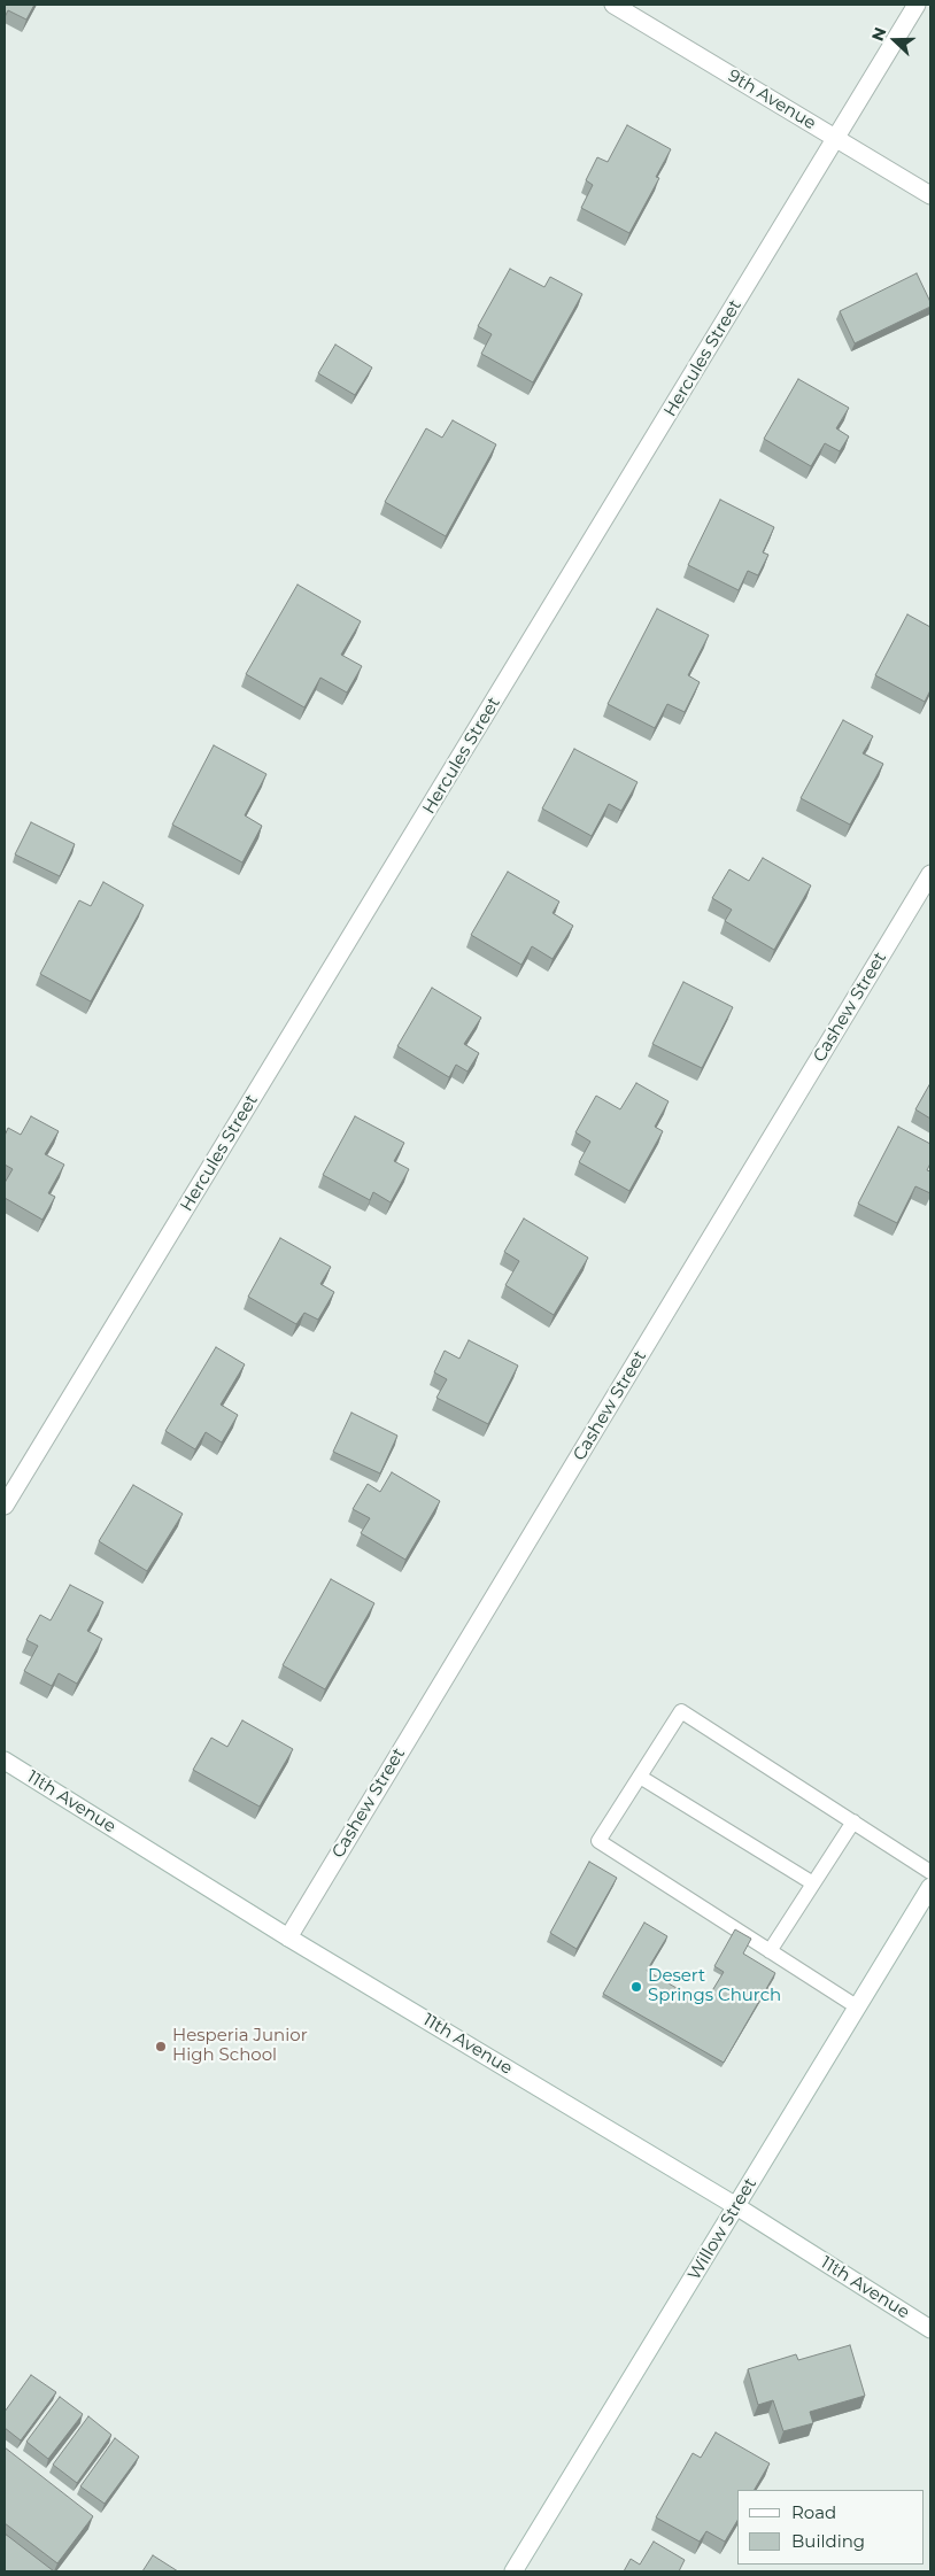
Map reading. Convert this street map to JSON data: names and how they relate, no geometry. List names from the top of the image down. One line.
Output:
{"streets":{"street":["9th Avenue","Hercules Street","Cashew Street","11th Avenue","Willow Street"]},"crossings":[["9th Avenue","Hercules Street"],["Cashew Street","11th Avenue"],["11th Avenue","Willow Street"]],"places":["Desert Springs Church","Hesperia Junior High School"],"legend":["Road","Building"],"north":"left"}
